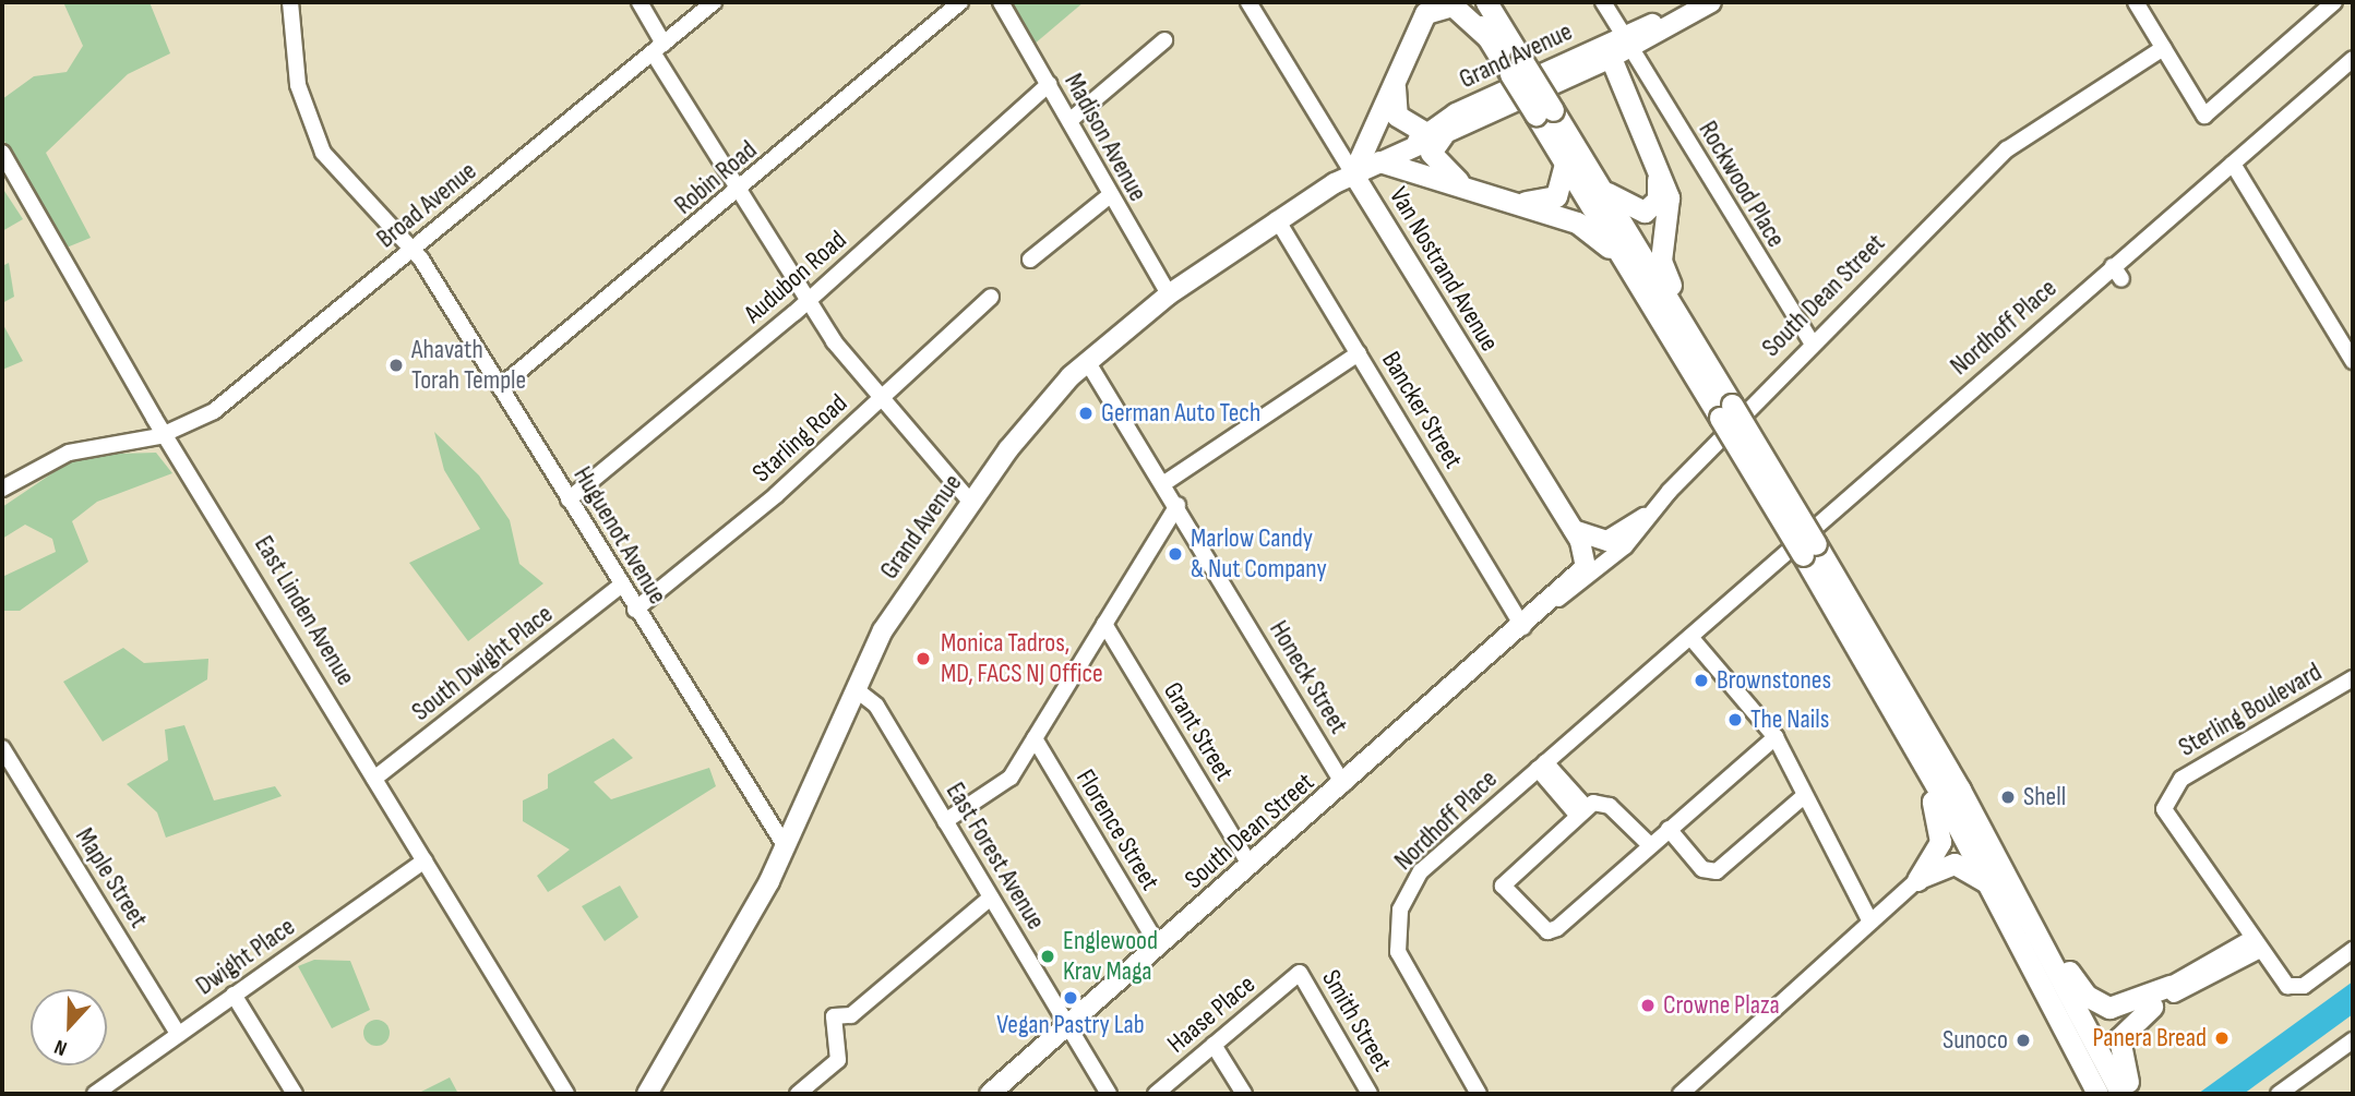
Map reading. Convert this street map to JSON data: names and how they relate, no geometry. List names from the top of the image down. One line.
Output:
{"streets":{"main road":["Grand Avenue","Van Nostrand Avenue","South Dean Street"],"street":["Madison Avenue","Robin Road","Rockwood Place","Broad Avenue","Audubon Road","Nordhoff Place","Bancker Street","Starling Road","Huguenot Avenue","East Linden Avenue","South Dwight Place","Honeck Street","Sterling Boulevard","Grant Street","Florence Street","East Forest Avenue","Maple Street","Dwight Place","Haase Place","Smith Street"]},"crossings":[["Grand Avenue","Madison Avenue"],["Grand Avenue","Rockwood Place"],["Grand Avenue","Van Nostrand Avenue"],["Grand Avenue","Bancker Street"],["Grand Avenue","Huguenot Avenue"],["Grand Avenue","Honeck Street"],["Grand Avenue","East Forest Avenue"],["Madison Avenue","Audubon Road"],["Robin Road","Huguenot Avenue"],["Rockwood Place","South Dean Street"],["Broad Avenue","Huguenot Avenue"],["Broad Avenue","East Linden Avenue"],["Van Nostrand Avenue","South Dean Street"],["Audubon Road","Huguenot Avenue"],["South Dean Street","Bancker Street"],["South Dean Street","Honeck Street"],["South Dean Street","Grant Street"],["South Dean Street","Florence Street"],["South Dean Street","East Forest Avenue"],["Starling Road","Huguenot Avenue"],["Huguenot Avenue","South Dwight Place"],["East Linden Avenue","South Dwight Place"],["East Linden Avenue","Dwight Place"],["Maple Street","Dwight Place"],["Haase Place","Smith Street"]],"places":["Ahavath Torah Temple","German Auto Tech","Marlow Candy & Nut Company","Monica Tadros, MD, FACS NJ Office","Brownstones","The Nails","Shell","Englewood Krav Maga","Vegan Pastry Lab","Crowne Plaza","Panera Bread","Sunoco"],"north":"bottom"}
